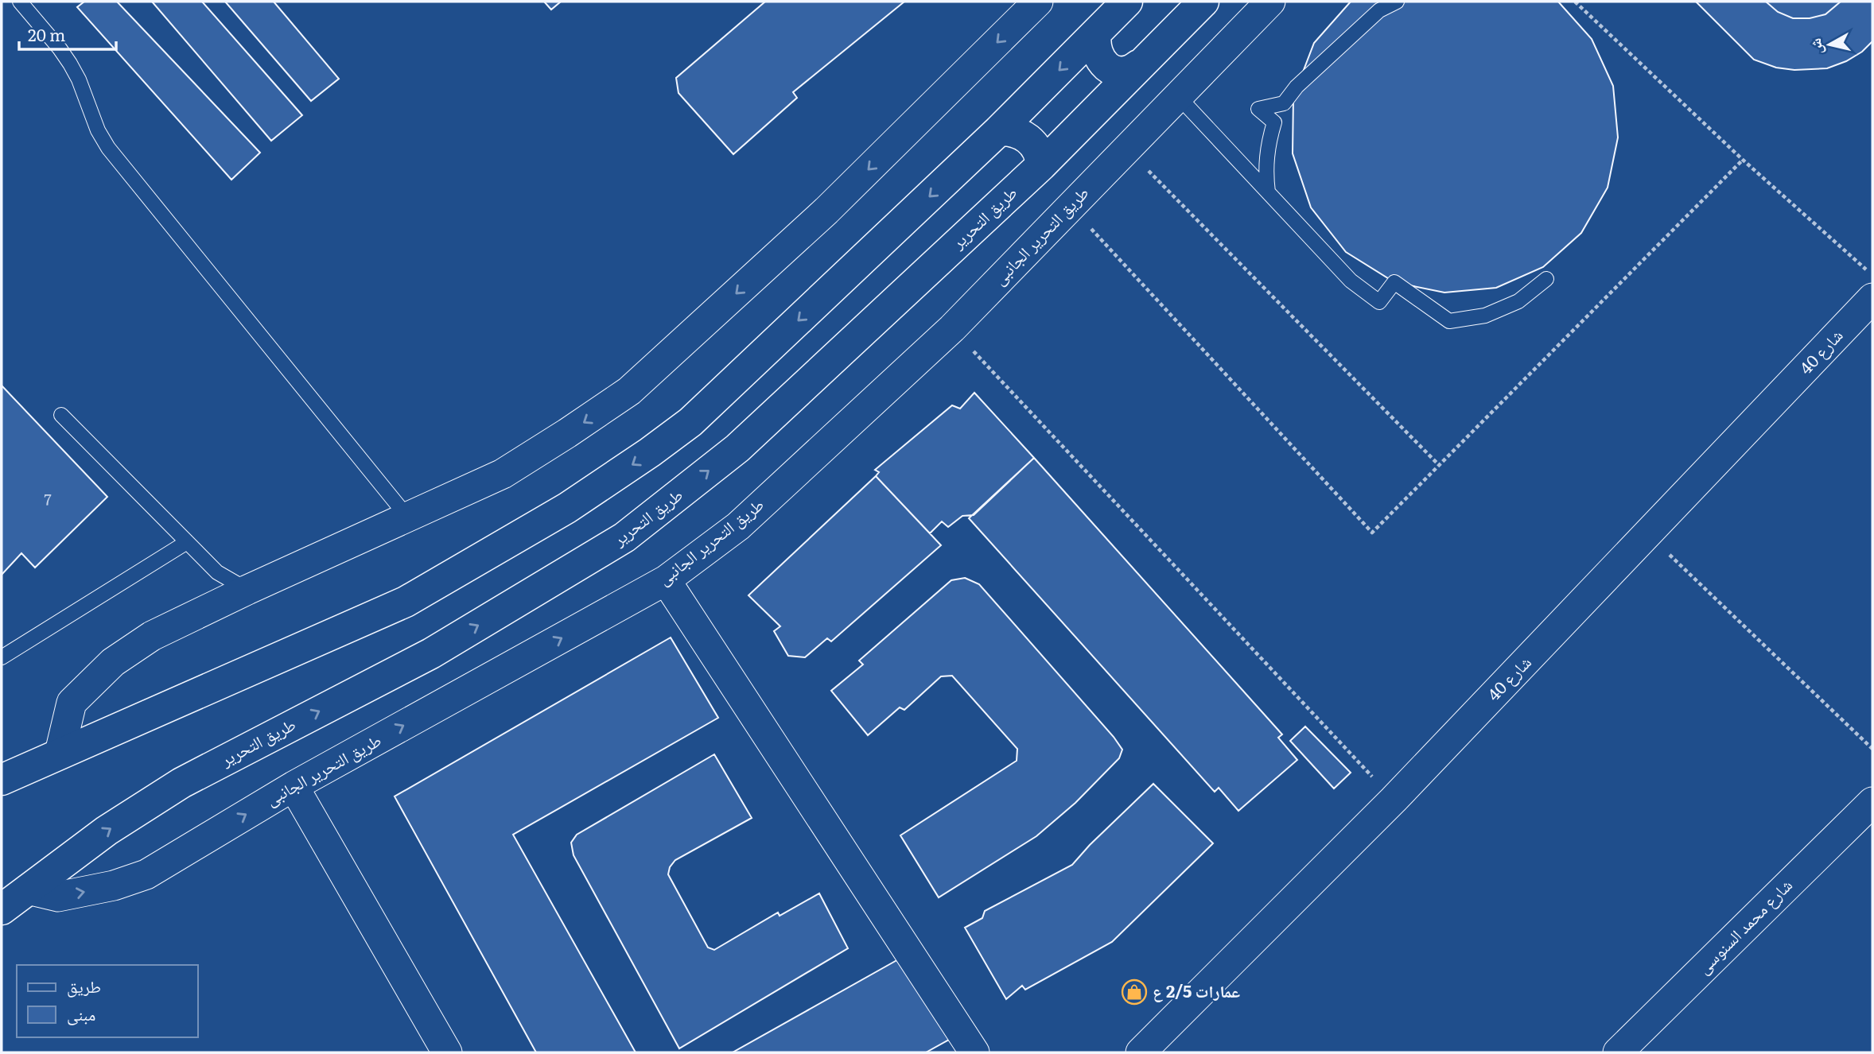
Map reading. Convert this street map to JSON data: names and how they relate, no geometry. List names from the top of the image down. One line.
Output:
{"streets":{"street":["طريق التحرير","طريق التحرير الجانبى","شارع 40","شارع محمد السنوسى"]},"crossings":[["طريق التحرير","طريق التحرير الجانبى"]],"places":{"shop":["عمارات 2/5 ع"]},"house_numbers":["7"],"legend":["طريق","مبنى"],"scale_bar":"20 m","north":"left"}
